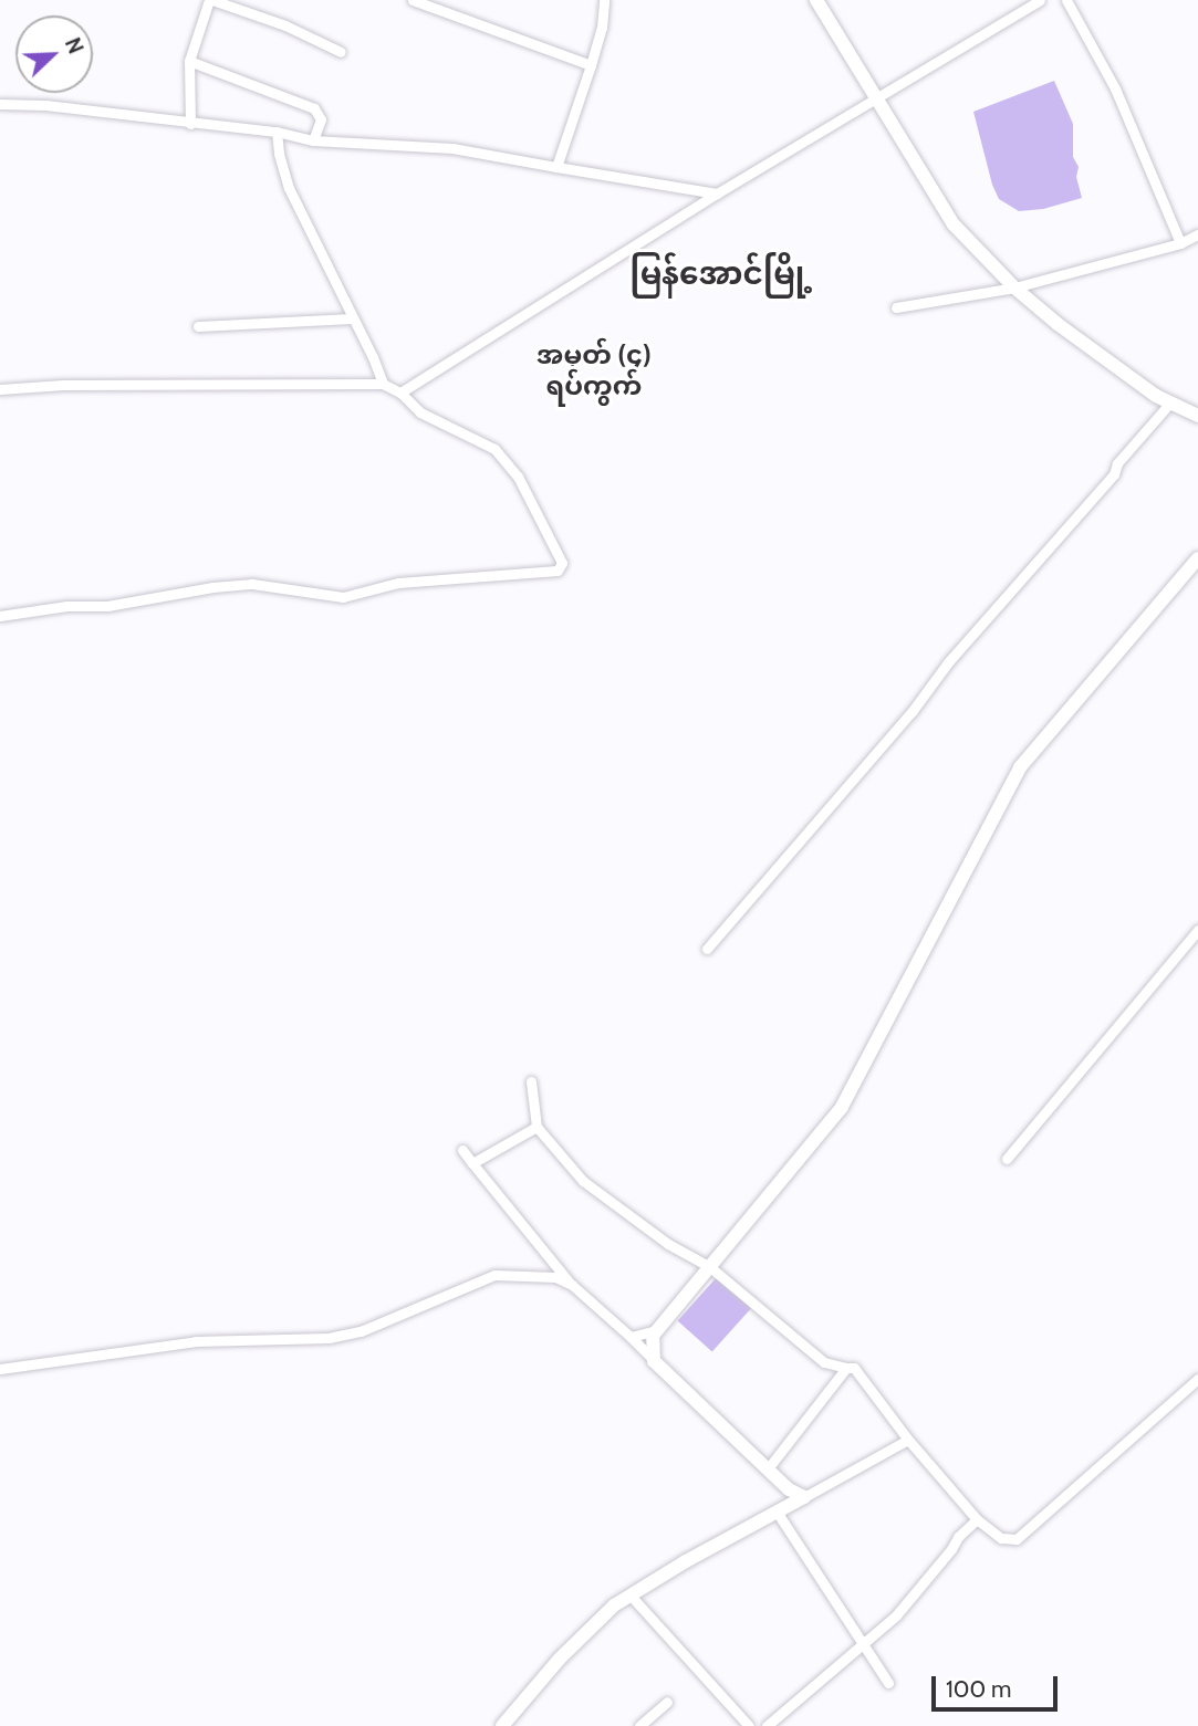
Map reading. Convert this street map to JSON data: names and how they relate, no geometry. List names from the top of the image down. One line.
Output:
{"districts":["မြန်အောင်မြို့","အမှတ် (၄) ရပ်ကွက်"],"scale_bar":"100 m","north":"top right"}
